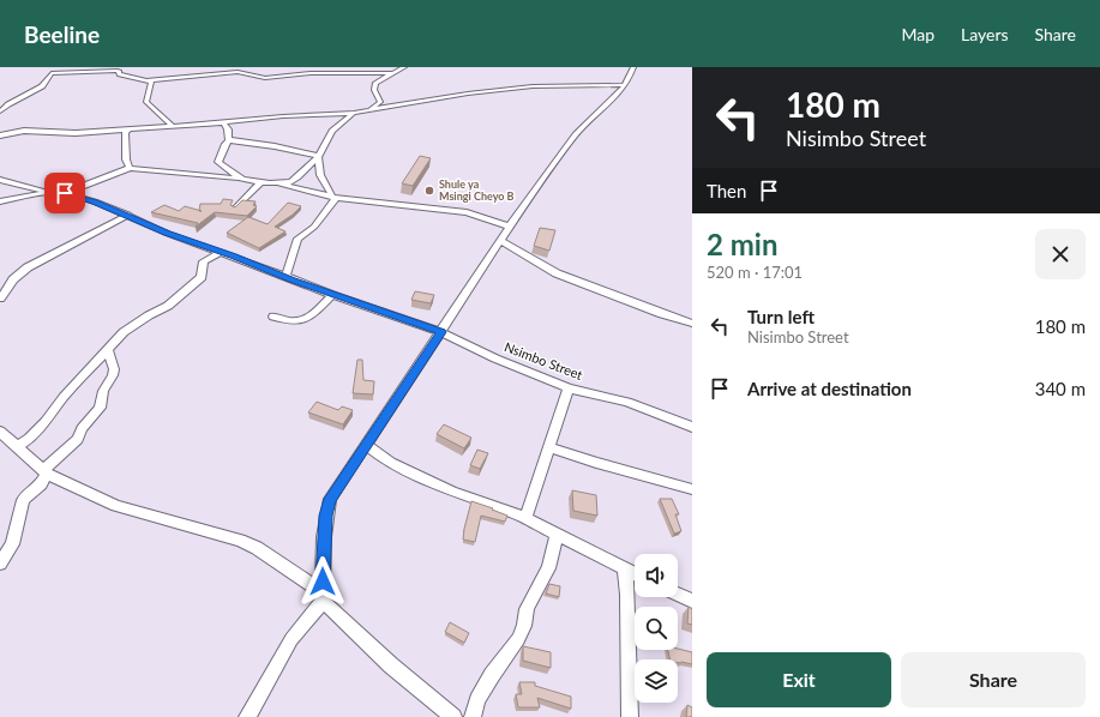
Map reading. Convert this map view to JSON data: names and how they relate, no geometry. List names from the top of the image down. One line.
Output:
{"streets":{"street":["Nsimbo Street"]},"places":["Shule ya Msingi Cheyo B"],"page":{"header":"Beeline","nav":["Map","Layers","Share"],"turn":["180 m","Nisimbo Street"],"then":"Then","heading":["2 min","520 m · 17:01"],"list":[{"name":"Turn left","note":"Nisimbo Street","value":"180 m"},{"name":"Arrive at destination","value":"340 m"}],"buttons":["Exit","Share"]}}
